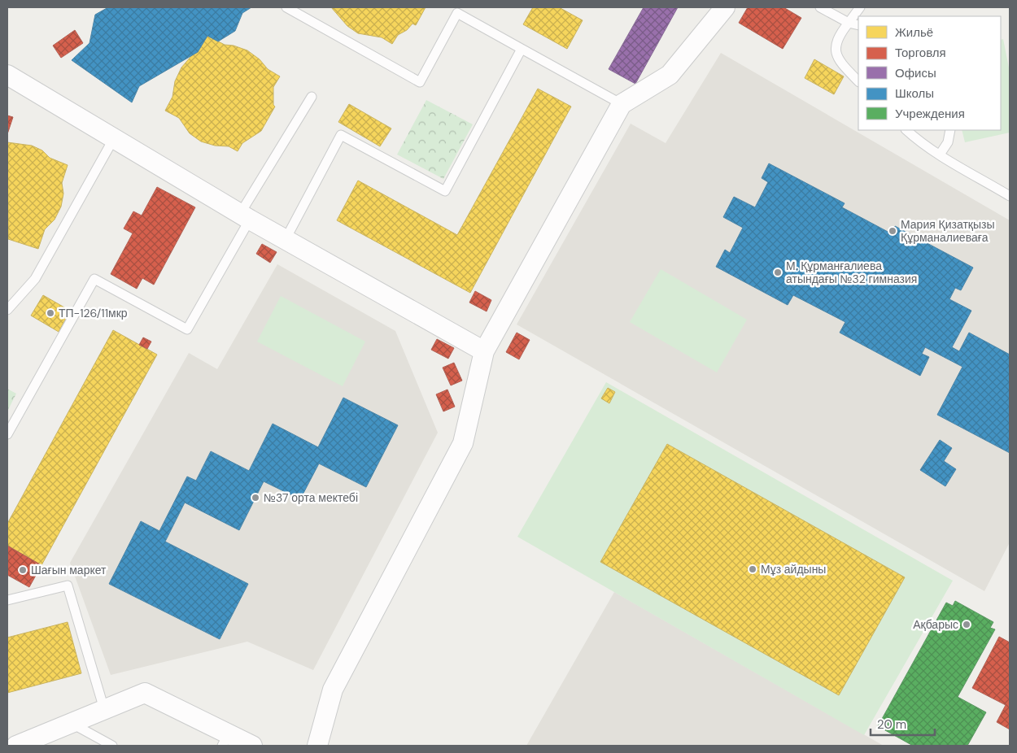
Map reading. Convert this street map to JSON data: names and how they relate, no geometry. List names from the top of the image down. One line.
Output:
{"places":["Мария Қизатқызы Құрманалиеваға","М. Құрманғалиева атындағы №32 гимназия","ТП-126/11мкр","№37 орта мектебі","Мұз айдыны","Шағын маркет","Ақбарыс"],"legend":["Жильё","Торговля","Офисы","Школы","Учреждения"],"scale_bar":"20 m"}
